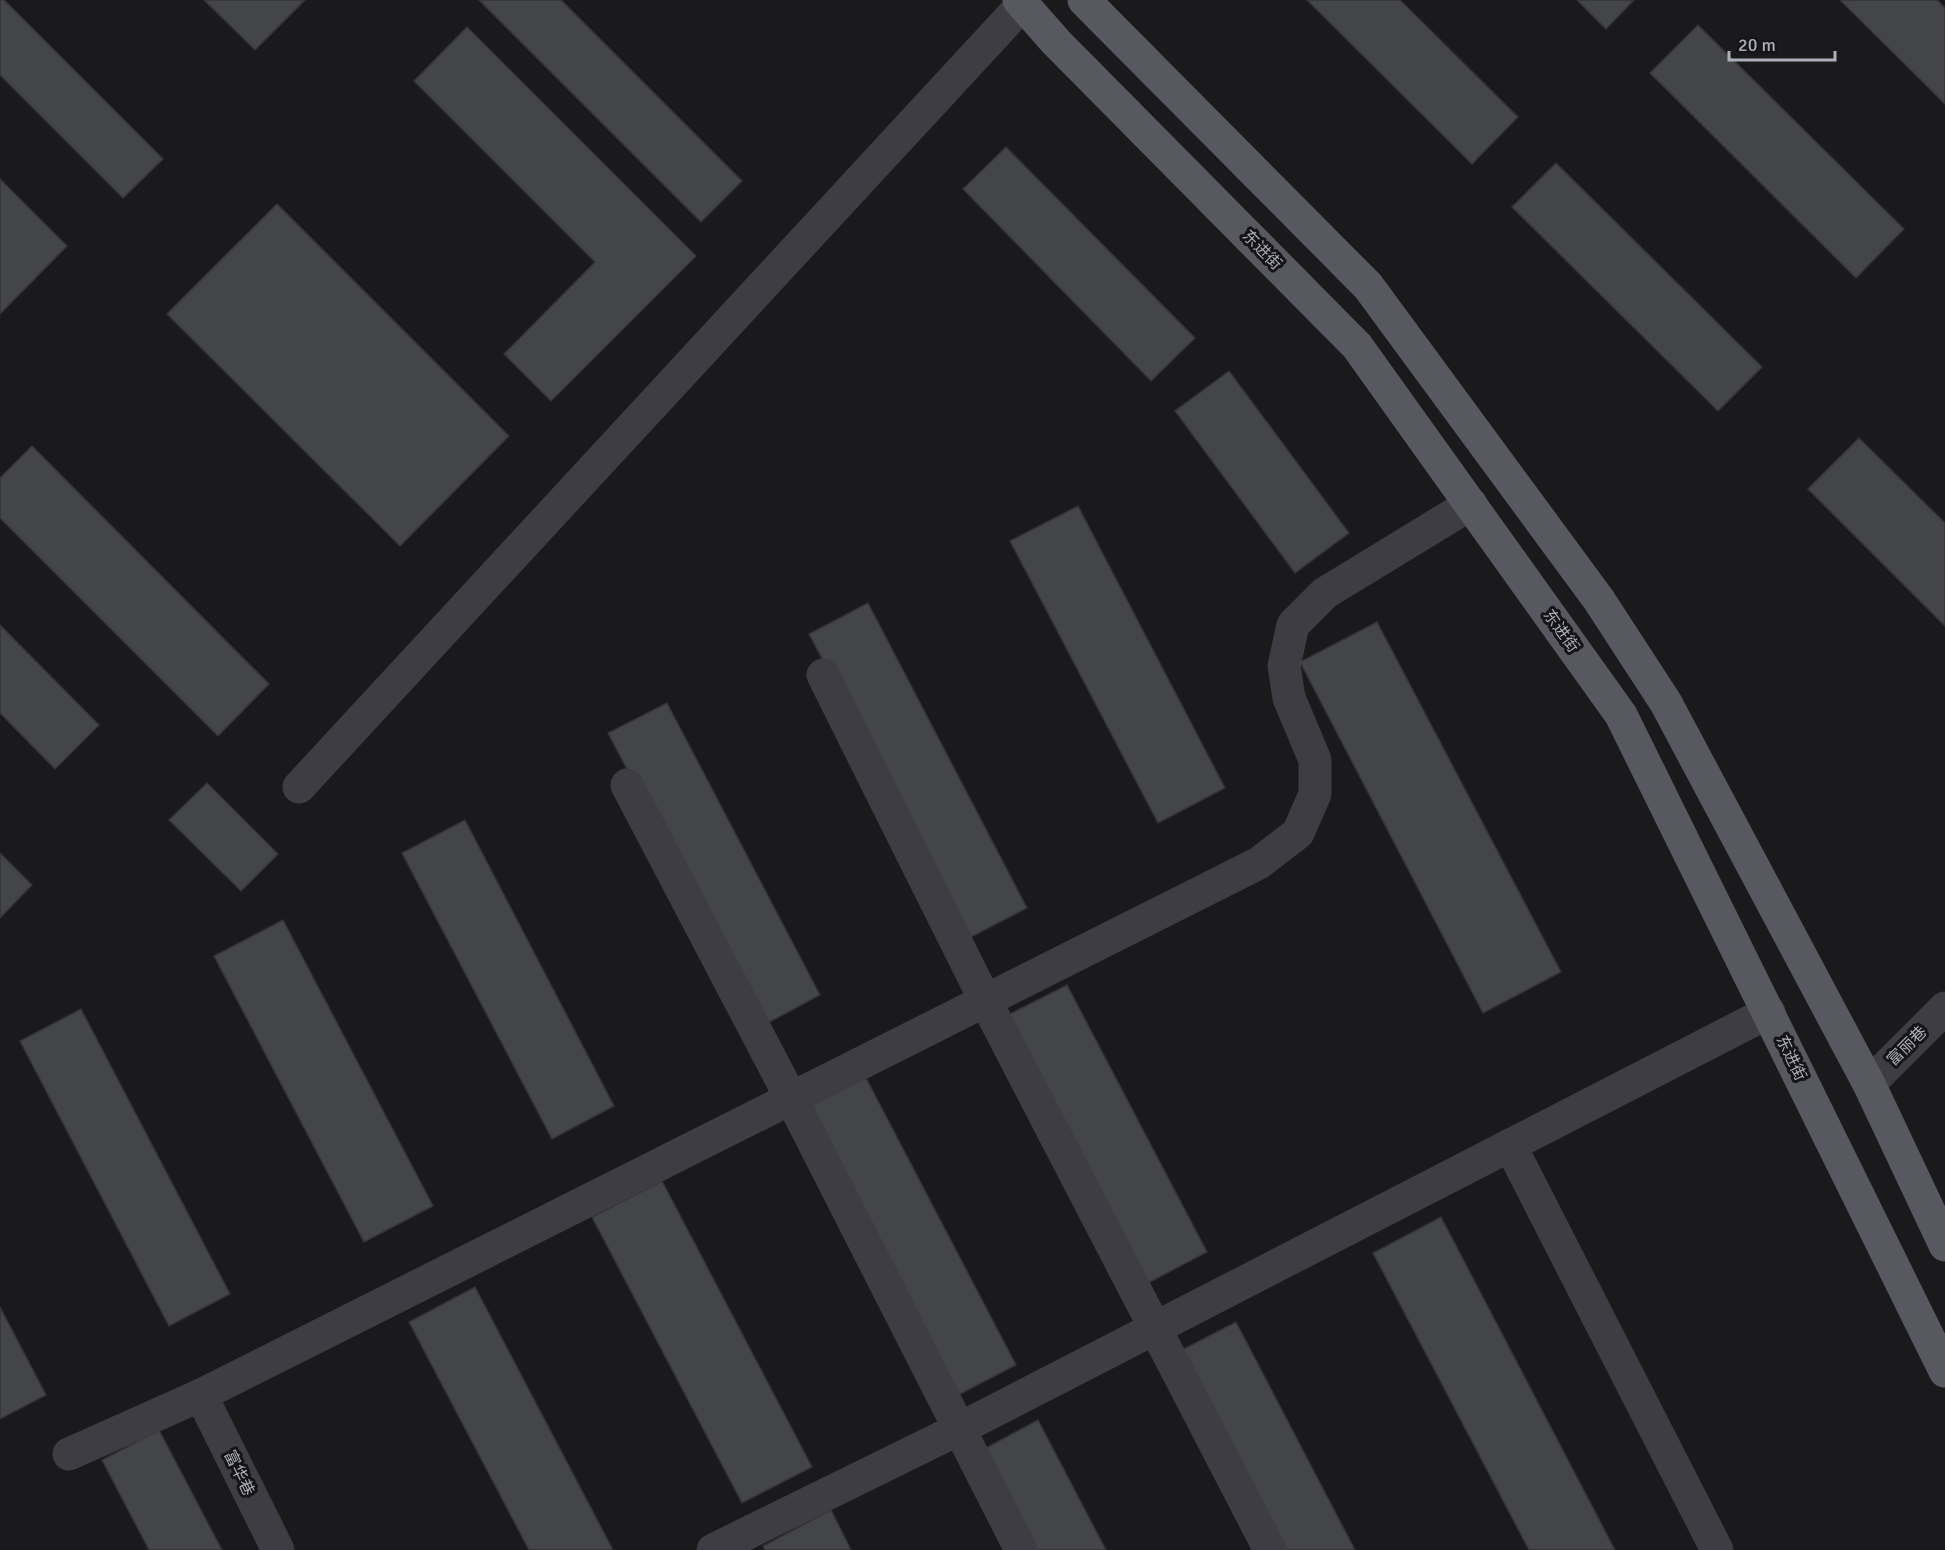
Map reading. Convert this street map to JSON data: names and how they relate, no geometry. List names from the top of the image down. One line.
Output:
{"streets":{"main road":["东进街"],"street":["富丽巷","富华巷"]},"scale_bar":"20 m"}
